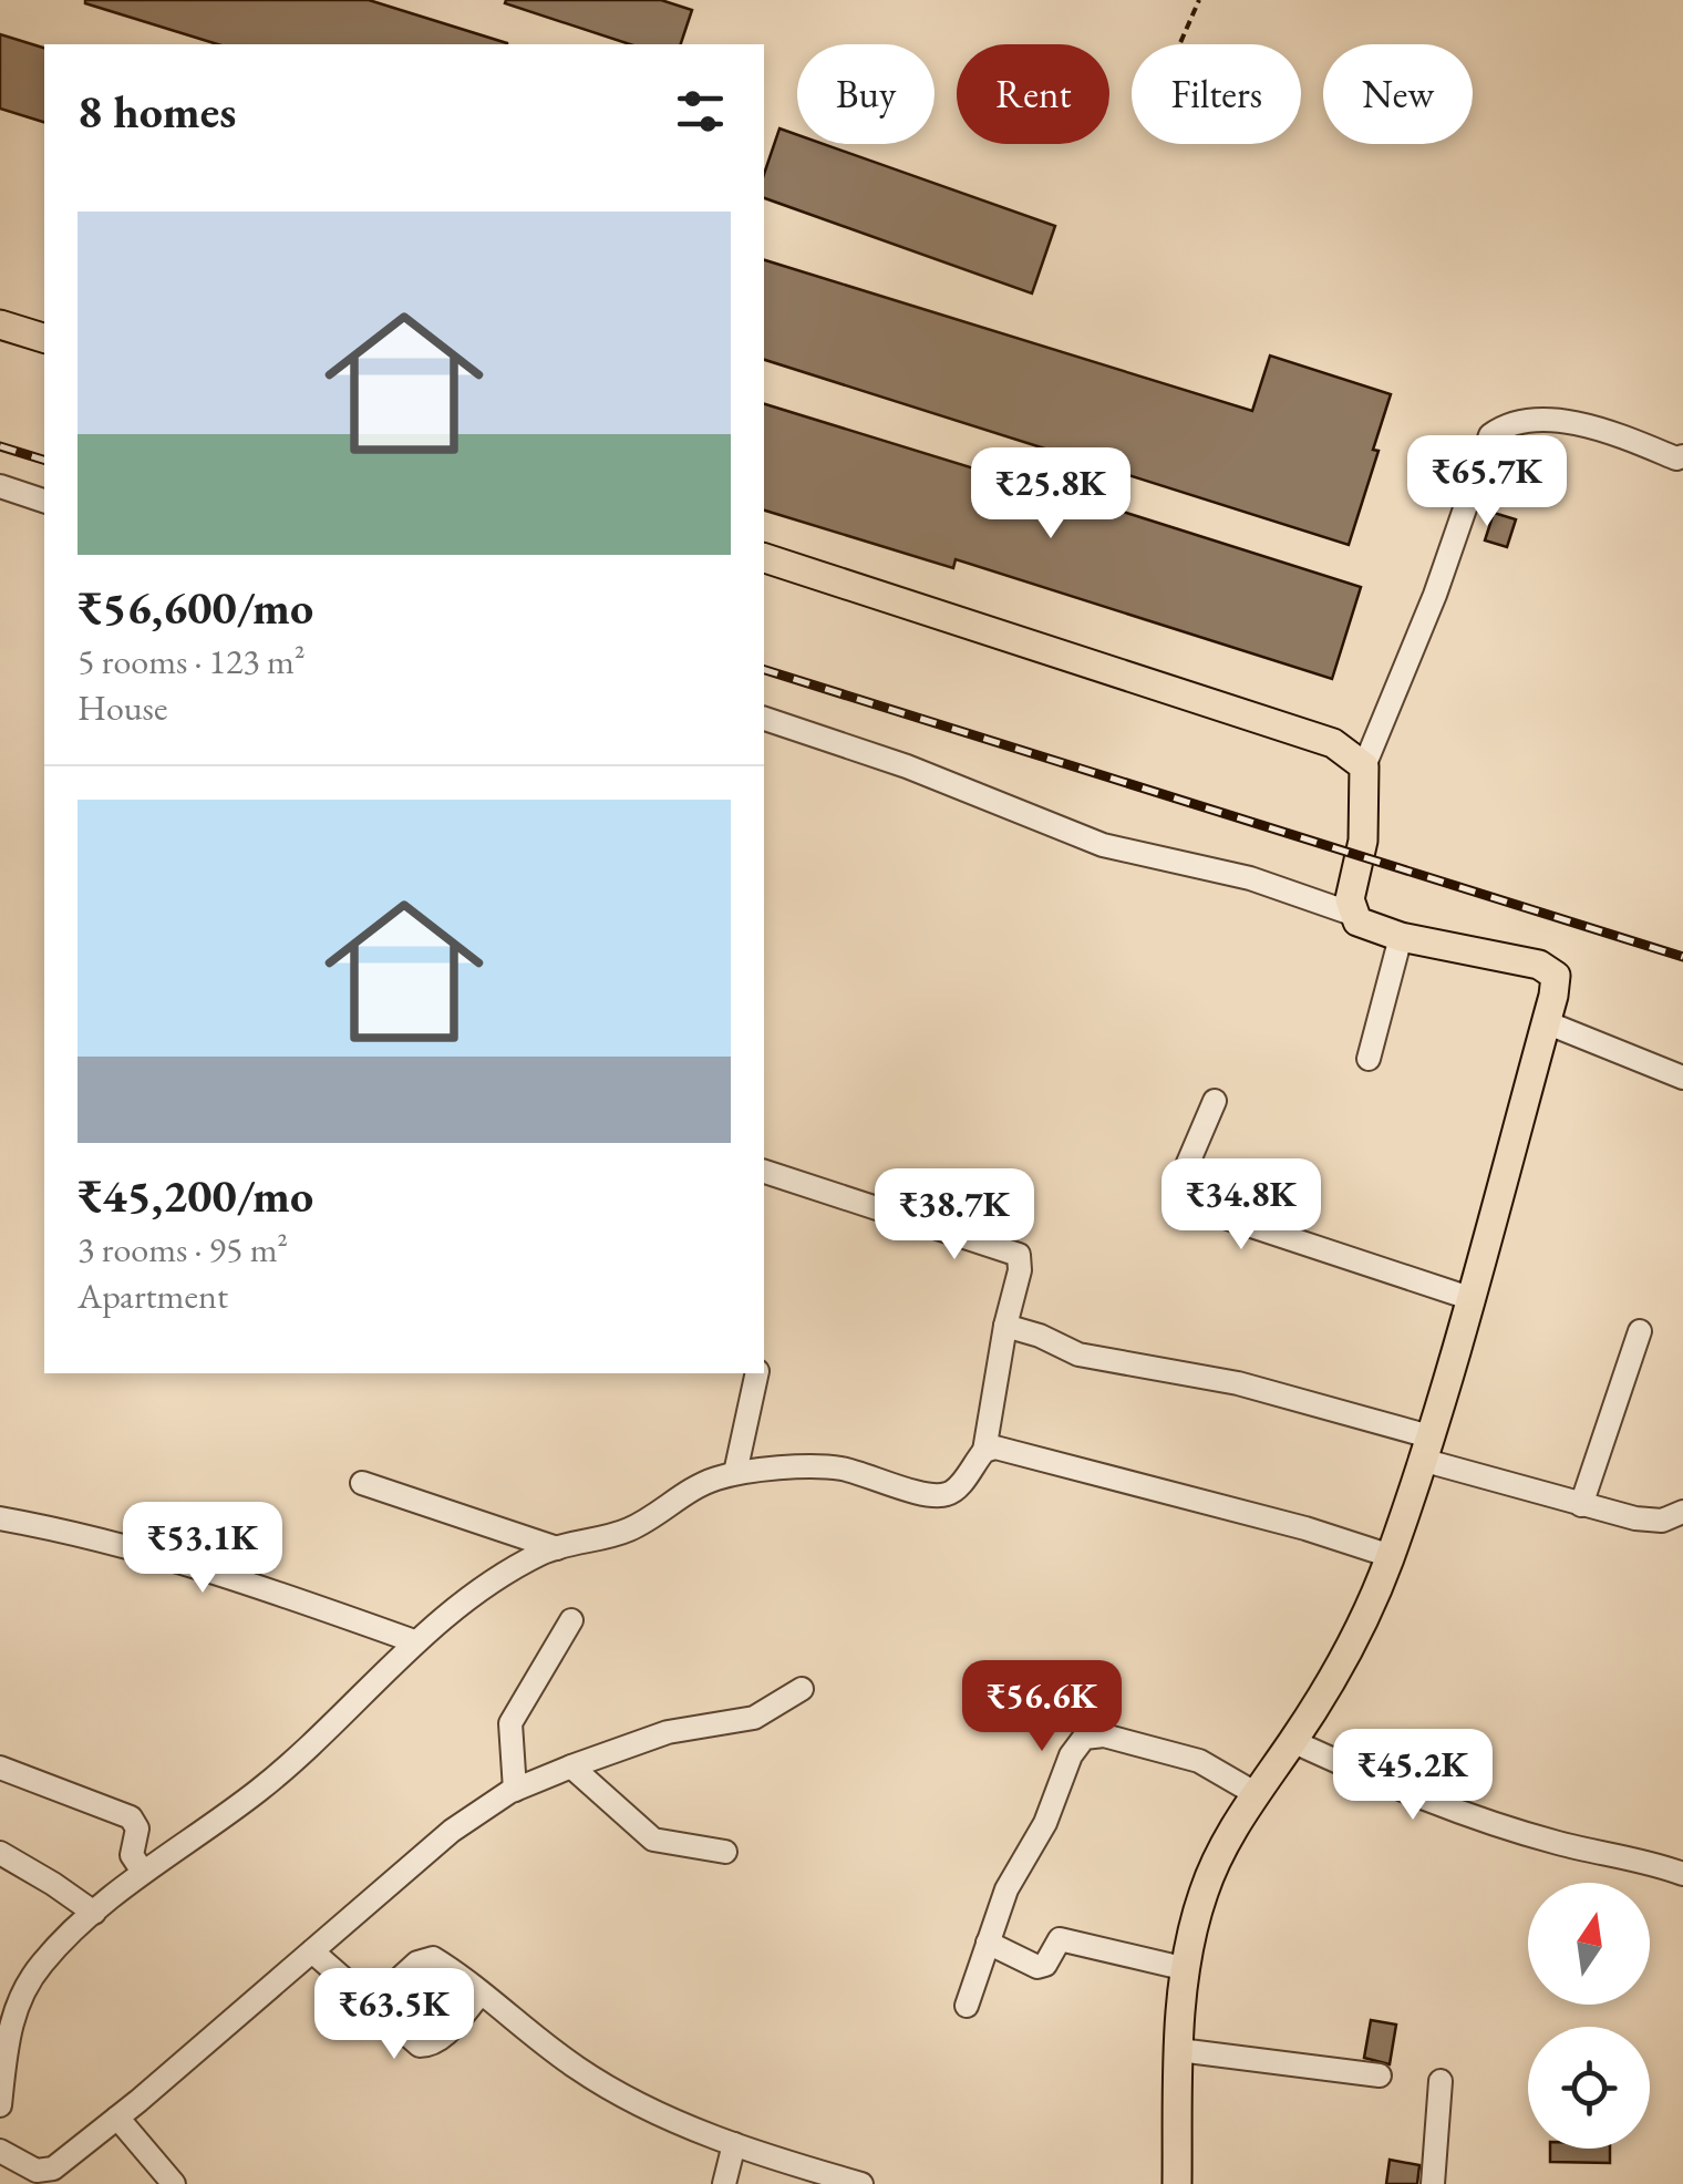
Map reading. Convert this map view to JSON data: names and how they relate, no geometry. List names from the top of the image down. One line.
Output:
{"north":"top","page":{"chip":["Buy","Rent","Filters","New"],"heading":"8 homes","list":[{"name":"₹56,600/mo","note":"5 rooms · 123 m² · House"},{"name":"₹45,200/mo","note":"3 rooms · 95 m² · Apartment"}],"price":["₹65.7K","₹25.8K","₹34.8K","₹38.7K","₹53.1K","₹56.6K","₹45.2K","₹63.5K"]}}
